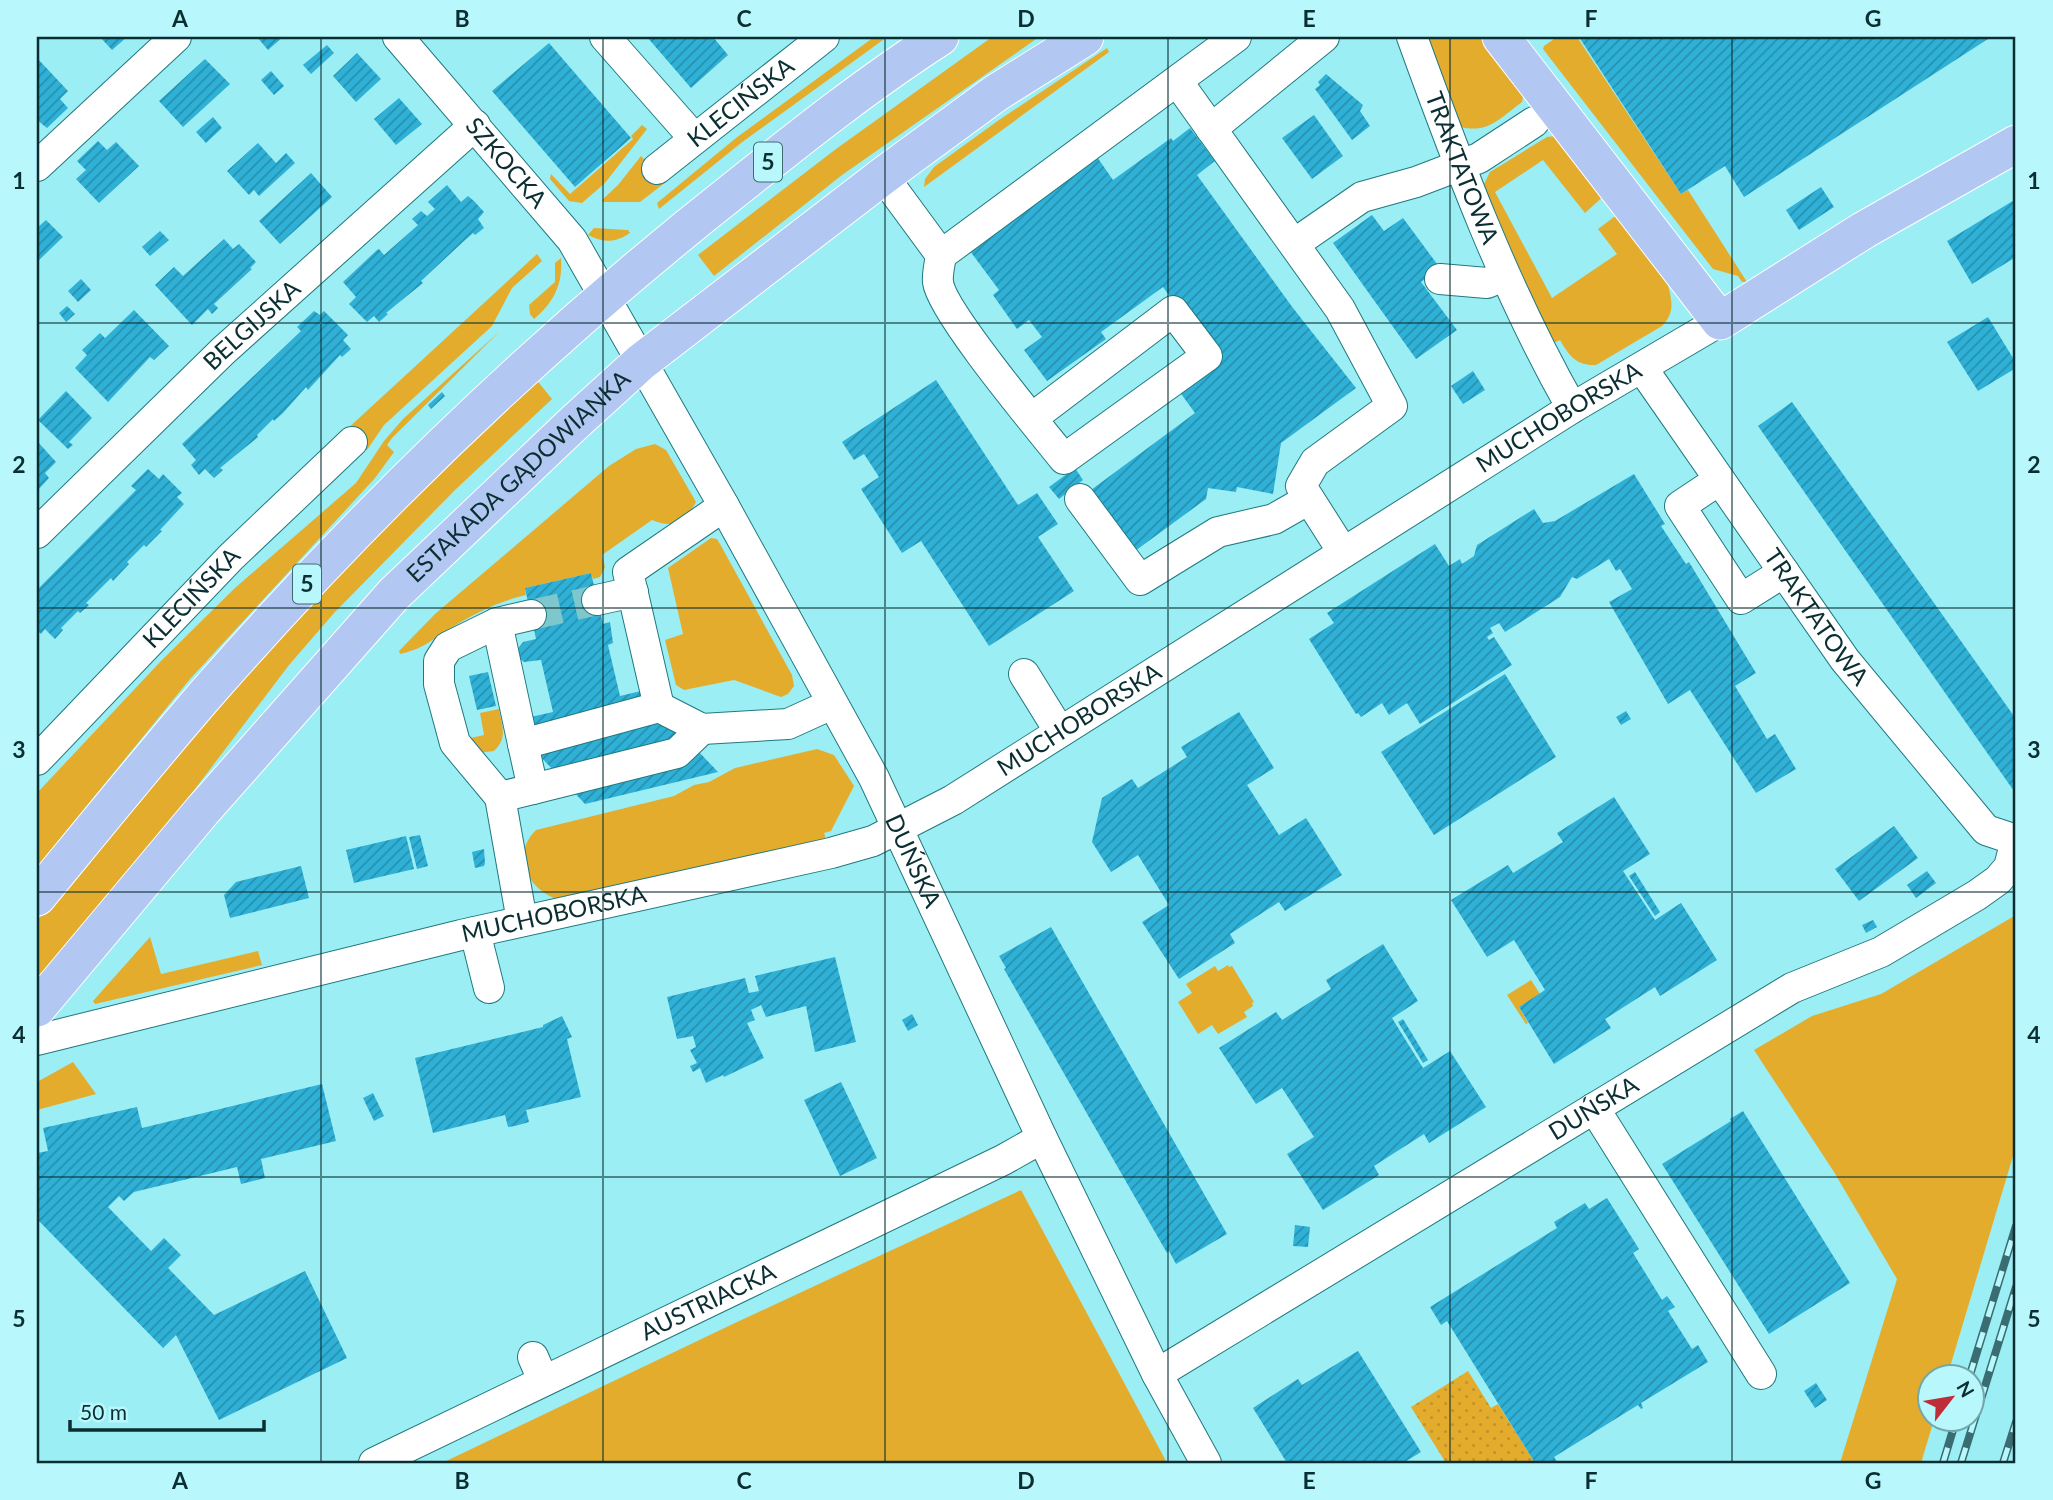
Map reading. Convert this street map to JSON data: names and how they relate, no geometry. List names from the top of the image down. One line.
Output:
{"streets":{"main road":["5","MUCHOBORSKA","ESTAKADA GĄDOWIANKA"],"street":["KLECIŃSKA","SZKOCKA","TRAKTATOWA","BELGIJSKA","DUŃSKA","AUSTRIACKA"]},"crossings":[["5","SZKOCKA"],["SZKOCKA","BELGIJSKA"],["SZKOCKA","ESTAKADA GĄDOWIANKA"],["SZKOCKA","DUŃSKA"],["TRAKTATOWA","MUCHOBORSKA"],["TRAKTATOWA","DUŃSKA"],["MUCHOBORSKA","DUŃSKA"],["ESTAKADA GĄDOWIANKA","DUŃSKA"],["DUŃSKA","AUSTRIACKA"]],"scale_bar":"50 m","north":"top right","grid":{"columns":["A","B","C","D","E","F","G"],"rows":["1","2","3","4","5"]}}
